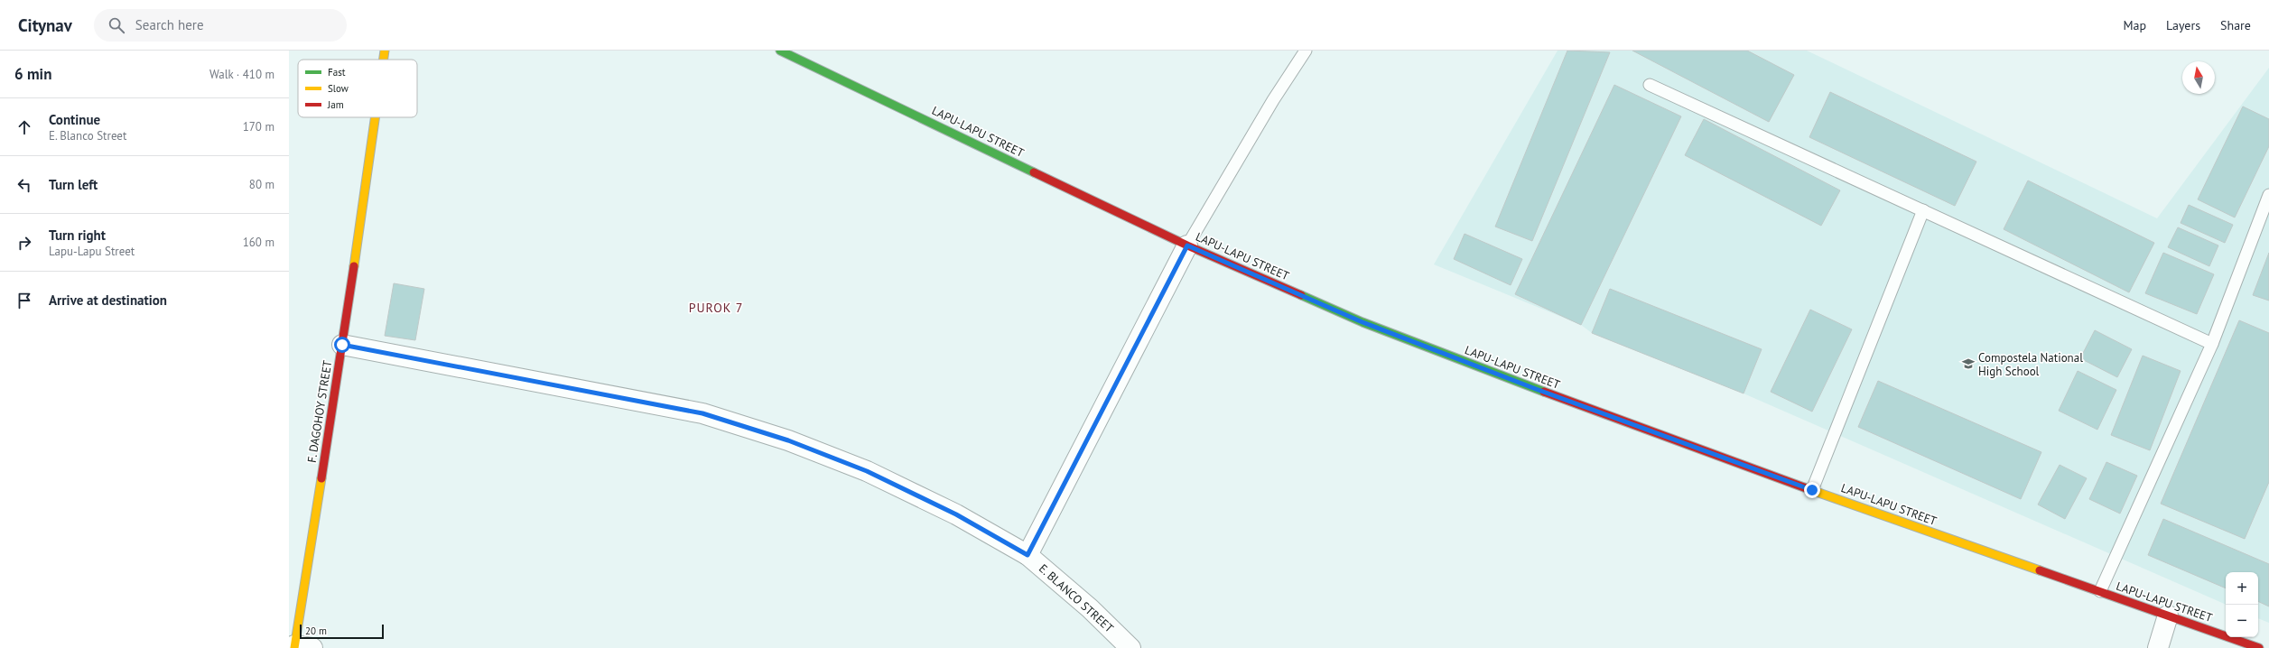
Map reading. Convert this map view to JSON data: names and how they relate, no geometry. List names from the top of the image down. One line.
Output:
{"streets":{"street":["LAPU-LAPU STREET","F. DAGOHOY STREET","E. BLANCO STREET"]},"crossings":[["F. DAGOHOY STREET","E. BLANCO STREET"]],"districts":["PUROK 7"],"places":{"school or university":["Compostela National High School"]},"legend":["Fast","Slow","Jam"],"scale_bar":"20 m","north":"top","page":{"header":"Citynav","search":"Search here","nav":["Map","Layers","Share"],"heading":["6 min","Walk · 410 m"],"list":[["Continue","E. Blanco Street","170 m"],["Turn left","80 m"],["Turn right","Lapu-Lapu Street","160 m"],"Arrive at destination"],"map_buttons":["+","−"],"scale":"20 m"}}
